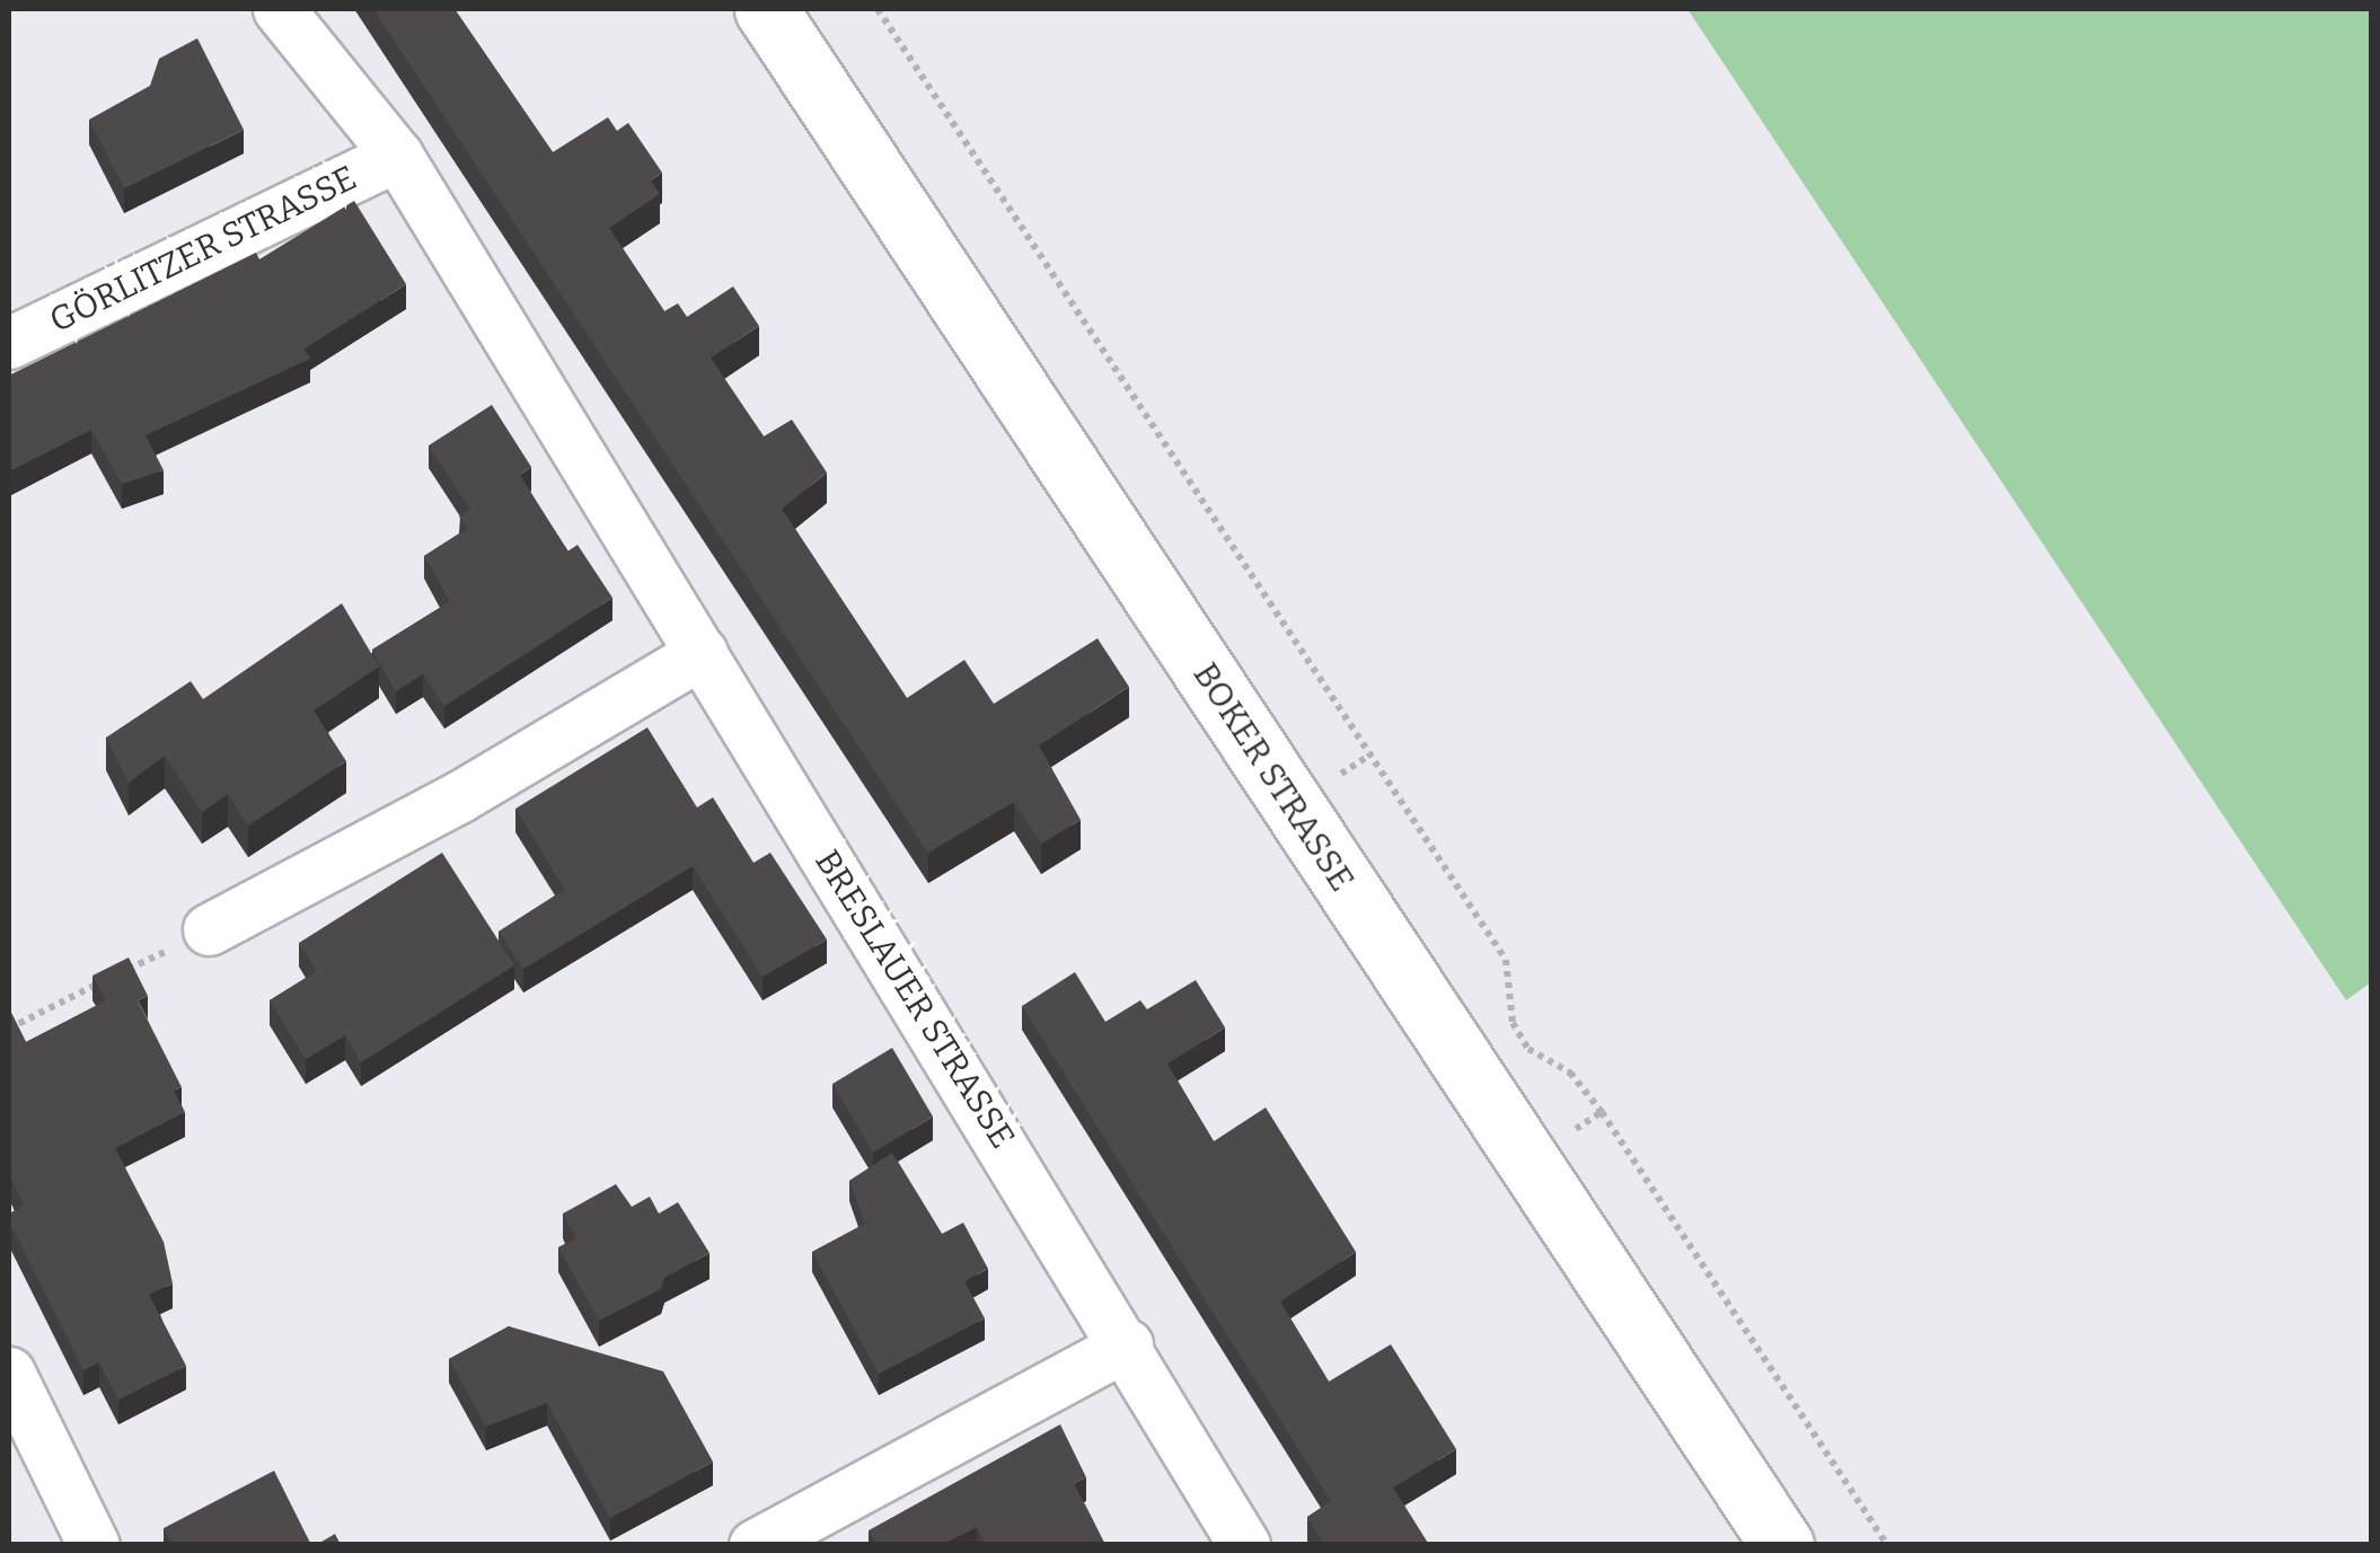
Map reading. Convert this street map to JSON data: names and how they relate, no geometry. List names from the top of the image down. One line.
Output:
{"streets":{"main road":["BOKER STRASSE"],"street":["GÖRLITZER STRASSE","BRESLAUER STRASSE"]},"crossings":[["GÖRLITZER STRASSE","BRESLAUER STRASSE"]]}
